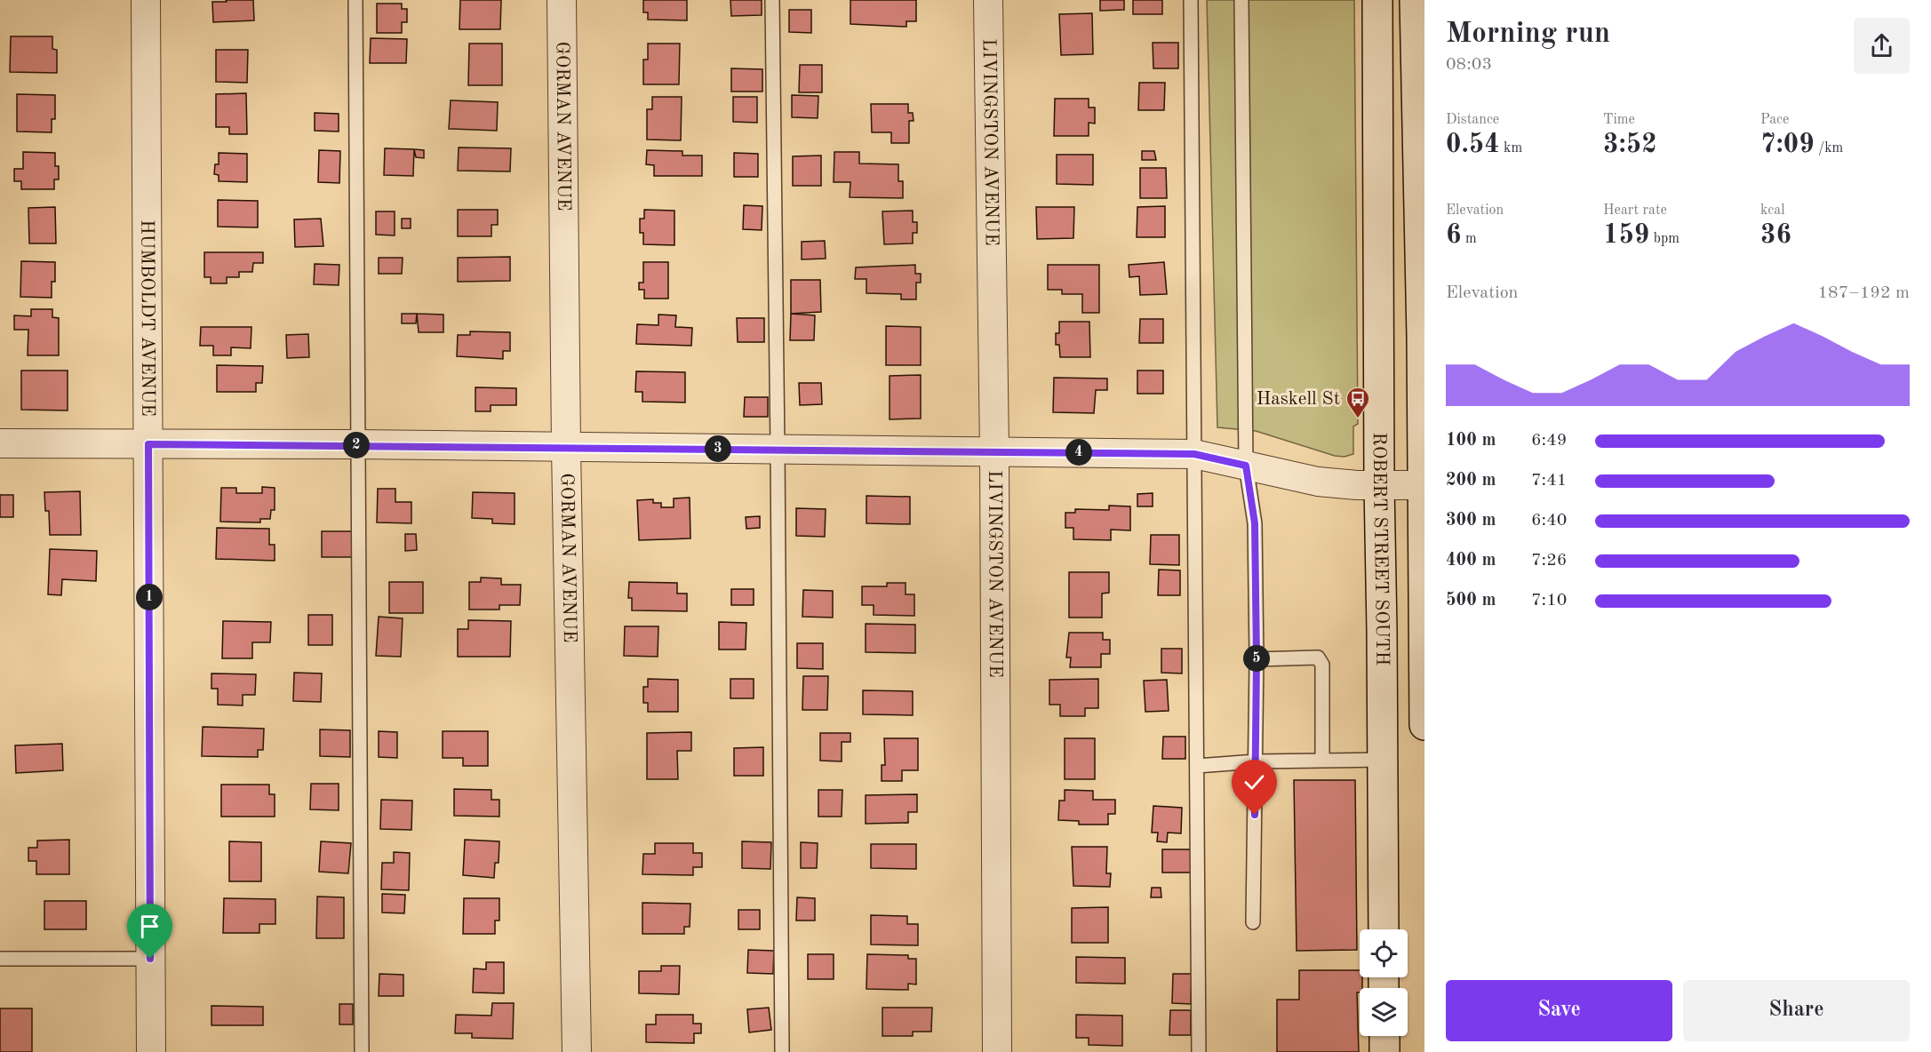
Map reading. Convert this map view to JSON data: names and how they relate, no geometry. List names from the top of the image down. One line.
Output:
{"streets":{"main road":["ROBERT STREET SOUTH"],"street":["GORMAN AVENUE","LIVINGSTON AVENUE","HUMBOLDT AVENUE"]},"places":{"bus stop":["Haskell St"]},"page":{"heading":["Morning run","08:03"],"stats":[["Distance","0.54 km"],["Time","3:52"],["Pace","7:09 /km"],["Elevation","6 m"],["Heart rate","159 bpm"],["kcal","36"]],"chart":["Elevation","187–192 m"],"list":[{"name":"100 m","note":"6:49"},{"name":"200 m","note":"7:41"},{"name":"300 m","note":"6:40"},{"name":"400 m","note":"7:26"},{"name":"500 m","note":"7:10"}],"pins":["2","3","4","1","5"],"buttons":["Save","Share"]}}
